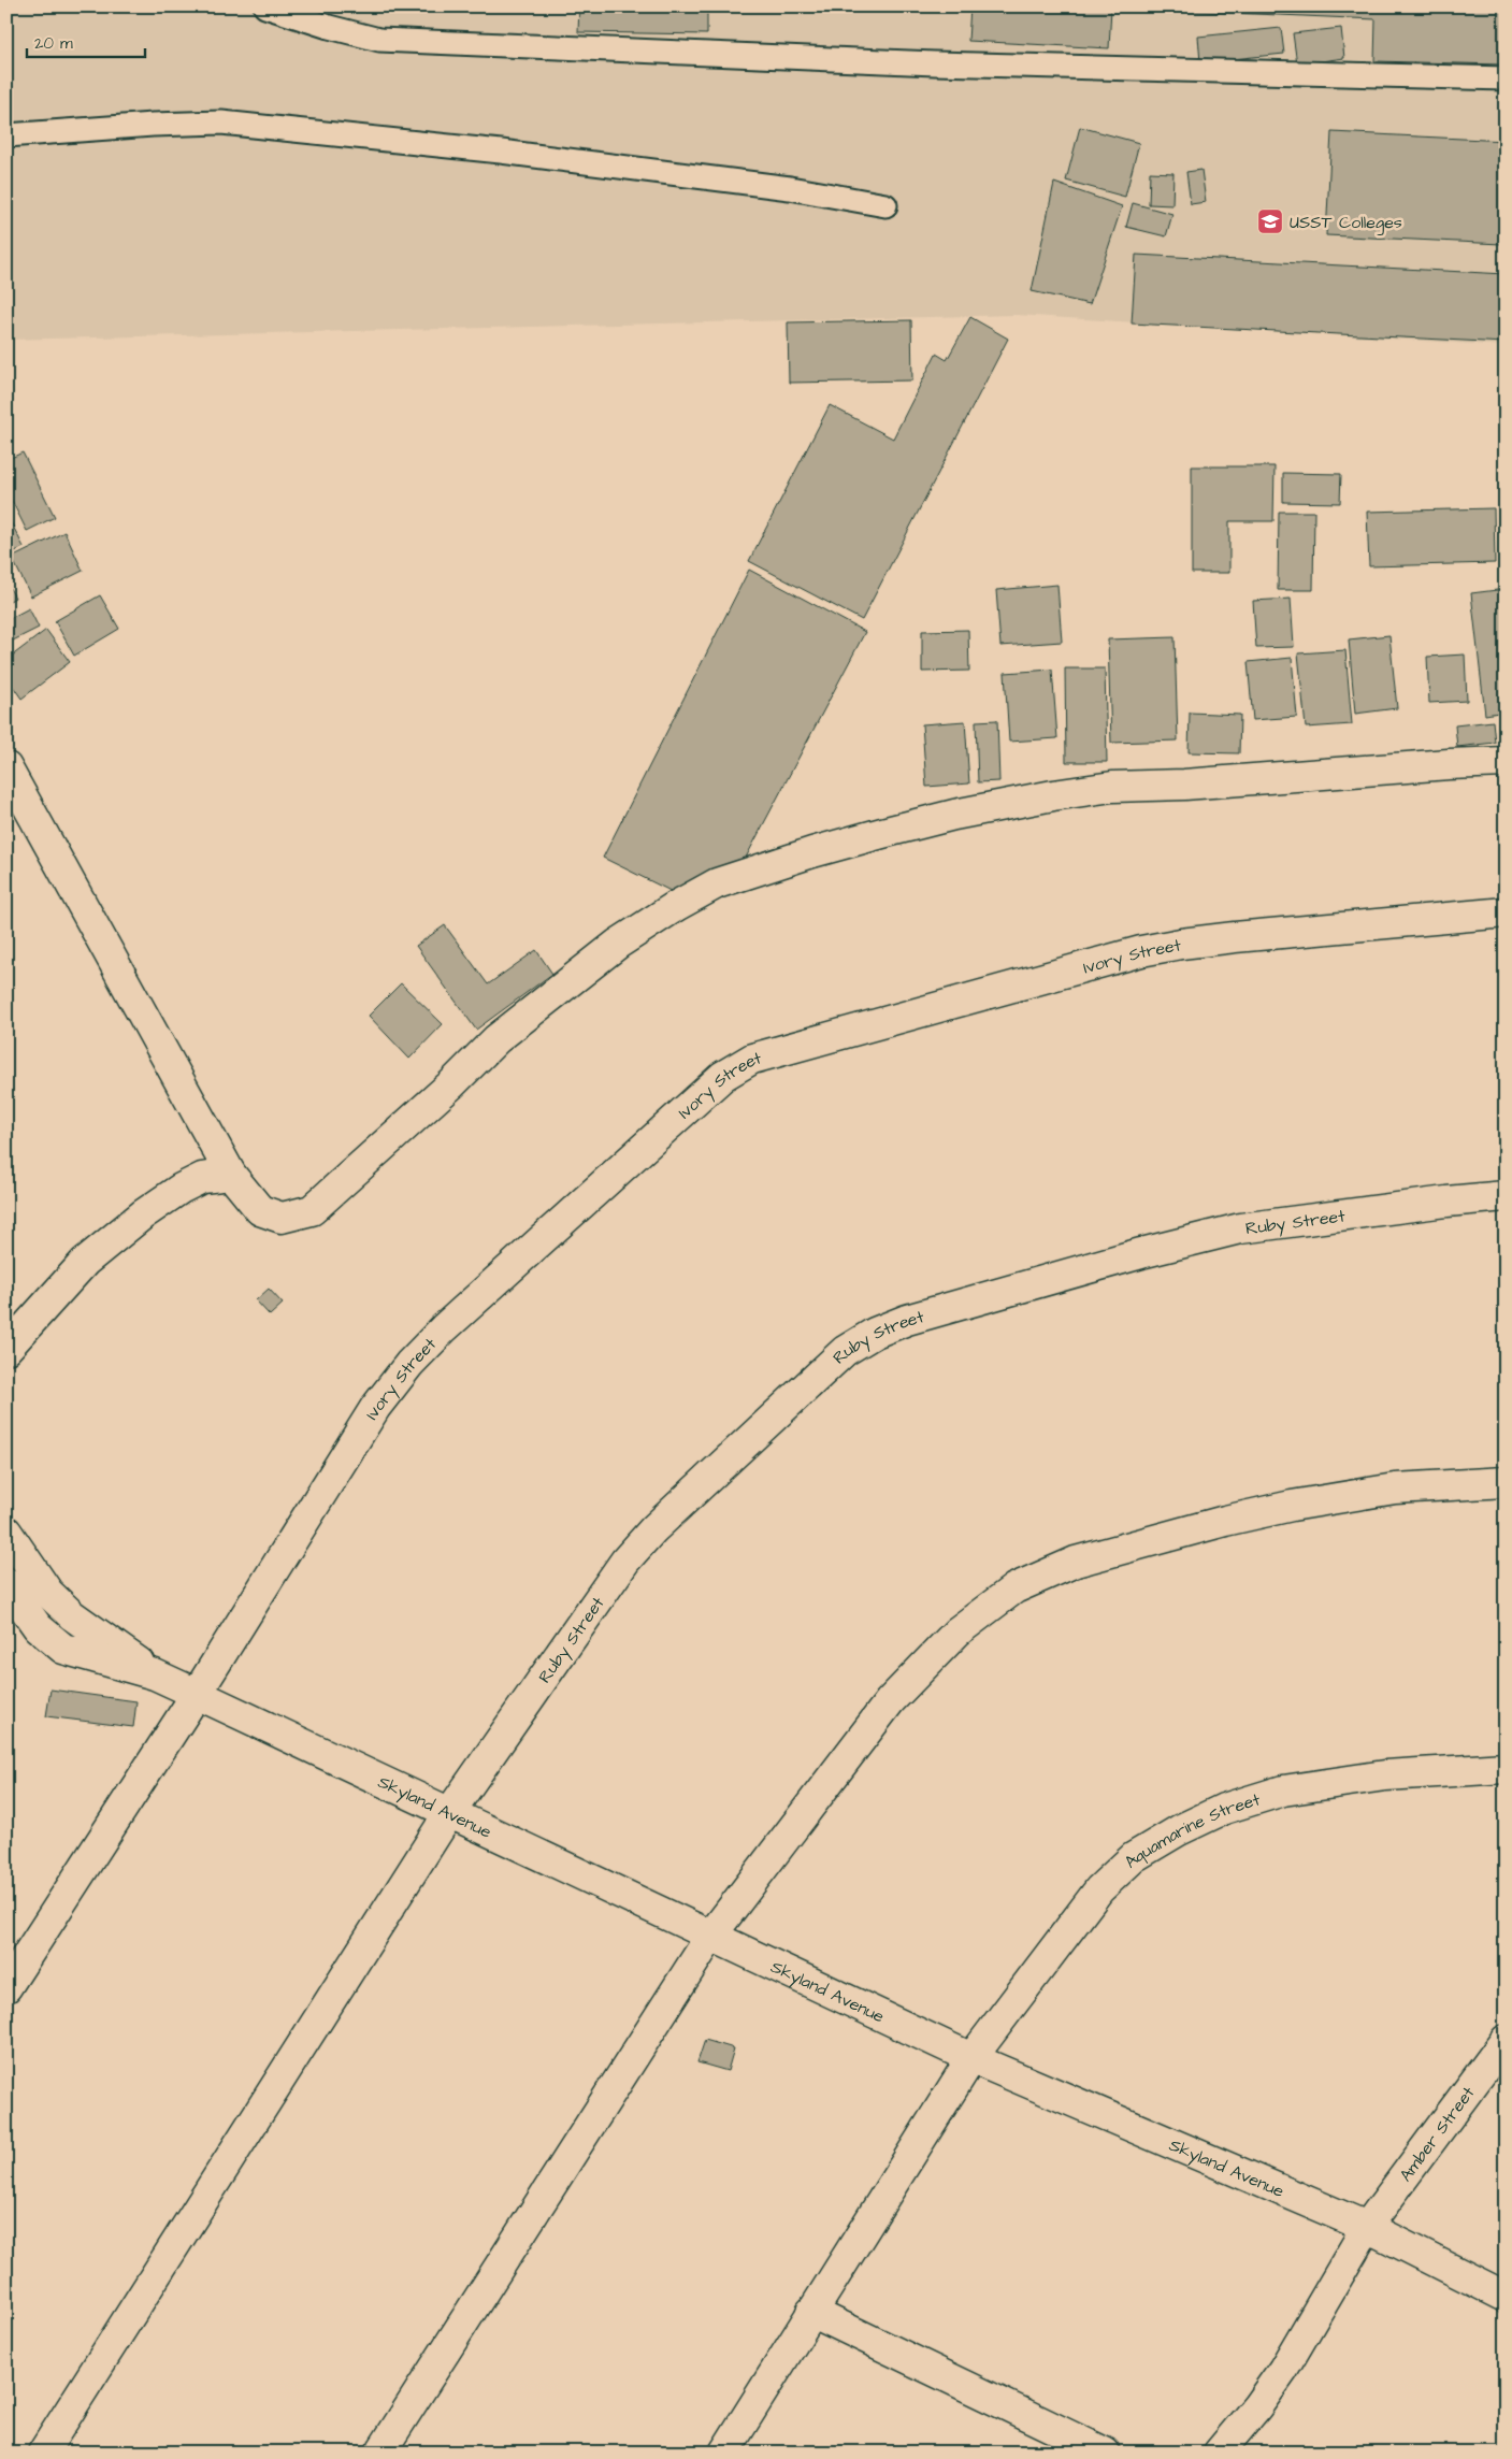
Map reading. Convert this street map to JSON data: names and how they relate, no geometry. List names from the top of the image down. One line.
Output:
{"streets":{"street":["Ivory Street","Ruby Street","Skyland Avenue","Aquamarine Street","Amber Street"]},"crossings":[["Ivory Street","Skyland Avenue"],["Ruby Street","Skyland Avenue"],["Skyland Avenue","Aquamarine Street"],["Skyland Avenue","Amber Street"]],"places":{"school or university":["USST Colleges"]},"scale_bar":"20 m"}
